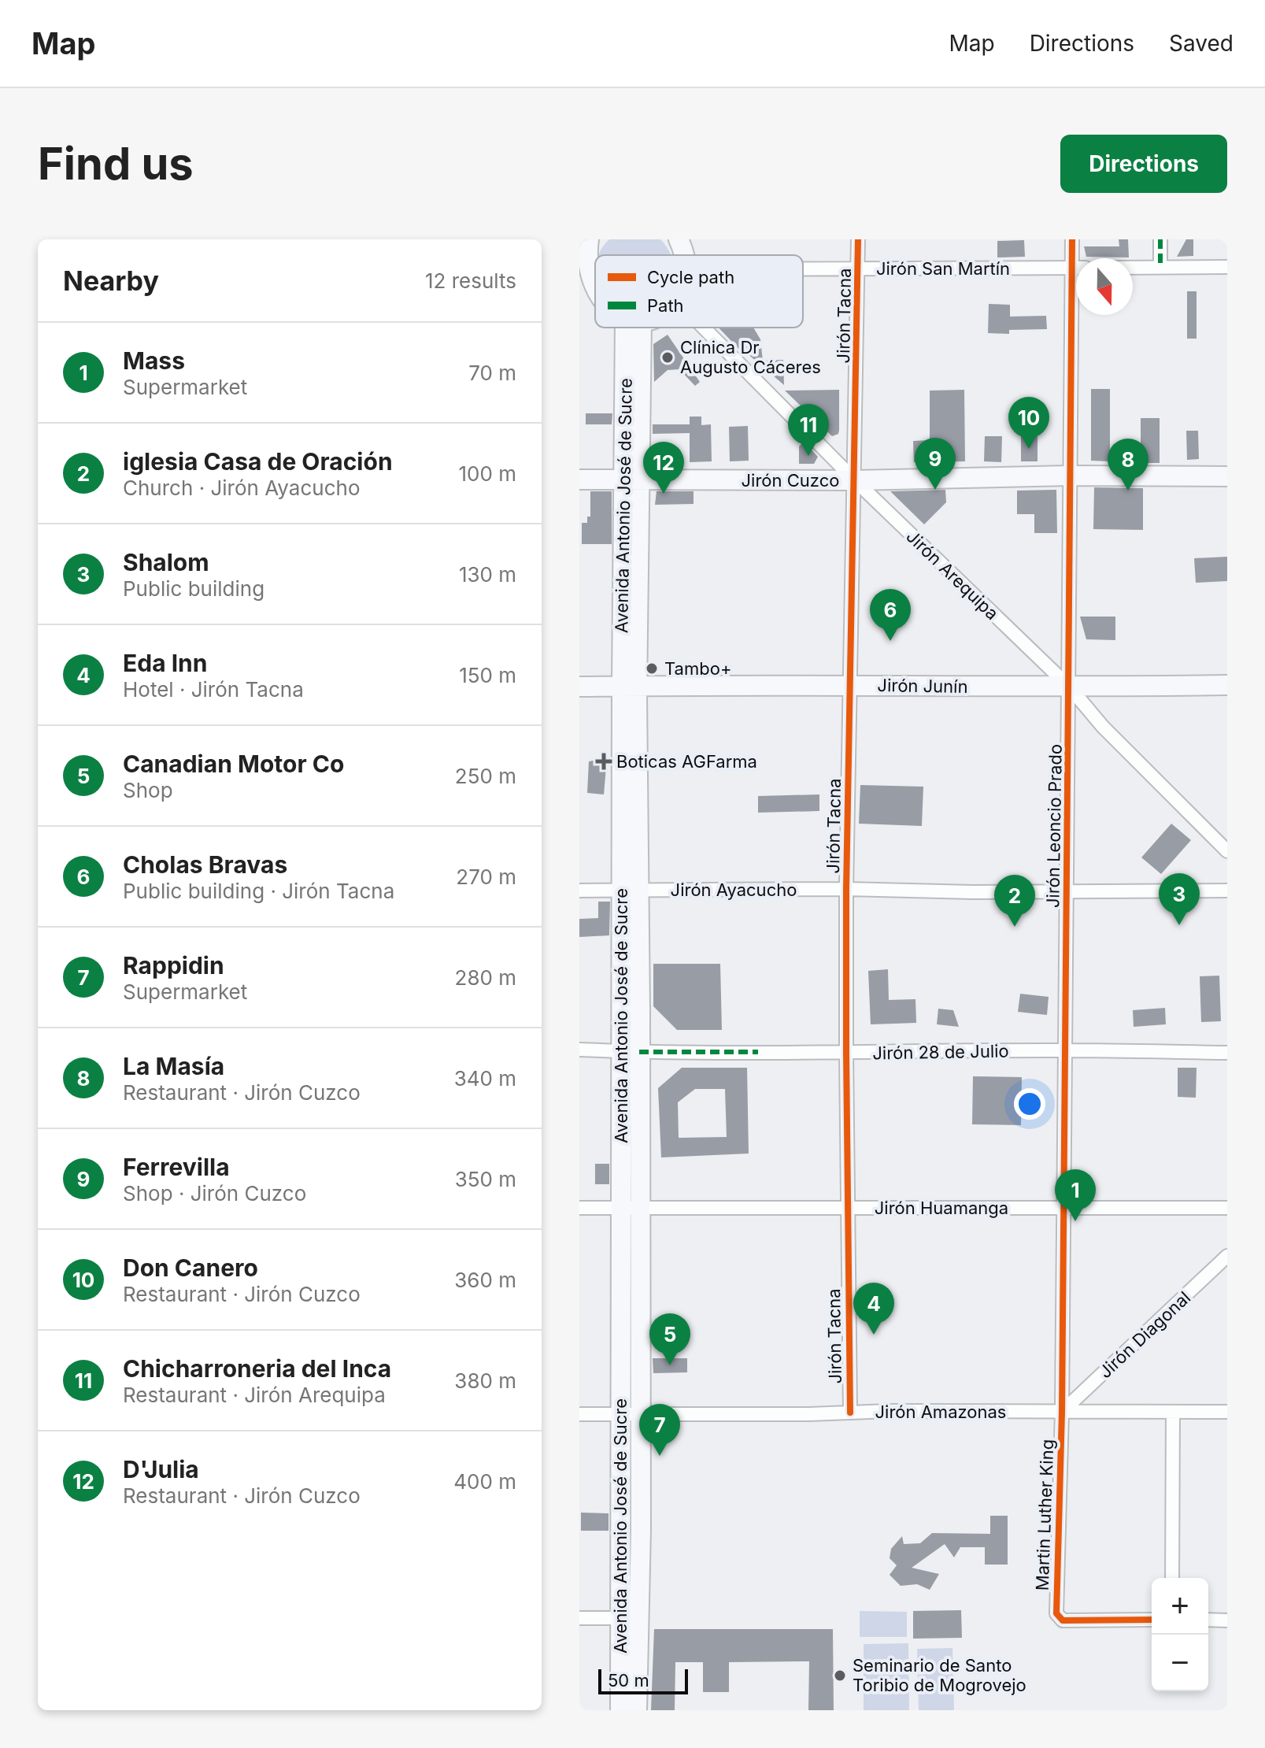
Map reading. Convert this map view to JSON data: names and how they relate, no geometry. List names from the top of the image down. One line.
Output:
{"streets":{"main road":["Jirón Cuzco","Avenida Antonio José de Sucre","Jirón Junín"],"street":["Jirón San Martín","Jirón Tacna","Jirón Arequipa","Jirón Leoncio Prado","Jirón Ayacucho","Jirón 28 de Julio","Jirón Huamanga","Jirón Diagonal","Jirón Amazonas","Martin Luther King"]},"crossings":[["Jirón San Martín","Jirón Tacna"],["Jirón Tacna","Jirón Cuzco"],["Jirón Tacna","Jirón Arequipa"],["Jirón Tacna","Jirón Junín"],["Jirón Tacna","Jirón Ayacucho"],["Jirón Tacna","Jirón 28 de Julio"],["Jirón Tacna","Jirón Huamanga"],["Jirón Tacna","Jirón Amazonas"],["Jirón Cuzco","Avenida Antonio José de Sucre"],["Jirón Cuzco","Jirón Arequipa"],["Jirón Cuzco","Jirón Leoncio Prado"],["Avenida Antonio José de Sucre","Jirón Junín"],["Avenida Antonio José de Sucre","Jirón Ayacucho"],["Avenida Antonio José de Sucre","Jirón 28 de Julio"],["Avenida Antonio José de Sucre","Jirón Huamanga"],["Avenida Antonio José de Sucre","Jirón Amazonas"],["Jirón Arequipa","Jirón Junín"],["Jirón Arequipa","Jirón Leoncio Prado"],["Jirón Junín","Jirón Leoncio Prado"],["Jirón Leoncio Prado","Jirón Ayacucho"],["Jirón Leoncio Prado","Jirón 28 de Julio"],["Jirón Leoncio Prado","Jirón Huamanga"],["Jirón Leoncio Prado","Jirón Diagonal"],["Jirón Leoncio Prado","Jirón Amazonas"],["Jirón Leoncio Prado","Martin Luther King"],["Jirón Diagonal","Jirón Amazonas"],["Jirón Diagonal","Martin Luther King"],["Jirón Amazonas","Martin Luther King"]],"places":{"other":["Clínica Dr Augusto Cáceres","Tambo+","Seminario de Santo Toribio de Mogrovejo"],"health":["Boticas AGFarma"]},"legend":["Cycle path","Path"],"scale_bar":"50 m","north":"bottom","page":{"header":"Map","nav":["Map","Directions","Saved"],"buttons":"Directions","title":"Find us","heading":["Nearby","12 results"],"list":[{"mark":"1","name":"Mass","note":"Supermarket","value":"70 m"},{"mark":"2","name":"iglesia Casa de Oración","note":"Church · Jirón Ayacucho","value":"100 m"},{"mark":"3","name":"Shalom","note":"Public building","value":"130 m"},{"mark":"4","name":"Eda Inn","note":"Hotel · Jirón Tacna","value":"150 m"},{"mark":"5","name":"Canadian Motor Co","note":"Shop","value":"250 m"},{"mark":"6","name":"Cholas Bravas","note":"Public building · Jirón Tacna","value":"270 m"},{"mark":"7","name":"Rappidin","note":"Supermarket","value":"280 m"},{"mark":"8","name":"La Masía","note":"Restaurant · Jirón Cuzco","value":"340 m"},{"mark":"9","name":"Ferrevilla","note":"Shop · Jirón Cuzco","value":"350 m"},{"mark":"10","name":"Don Canero","note":"Restaurant · Jirón Cuzco","value":"360 m"},{"mark":"11","name":"Chicharroneria del Inca","note":"Restaurant · Jirón Arequipa","value":"380 m"},{"mark":"12","name":"D'Julia","note":"Restaurant · Jirón Cuzco","value":"400 m"}],"pins":["10","11","9","8","12","6","3","2","1","4","5","7"],"map_buttons":["+","−"],"scale":"50 m"}}
